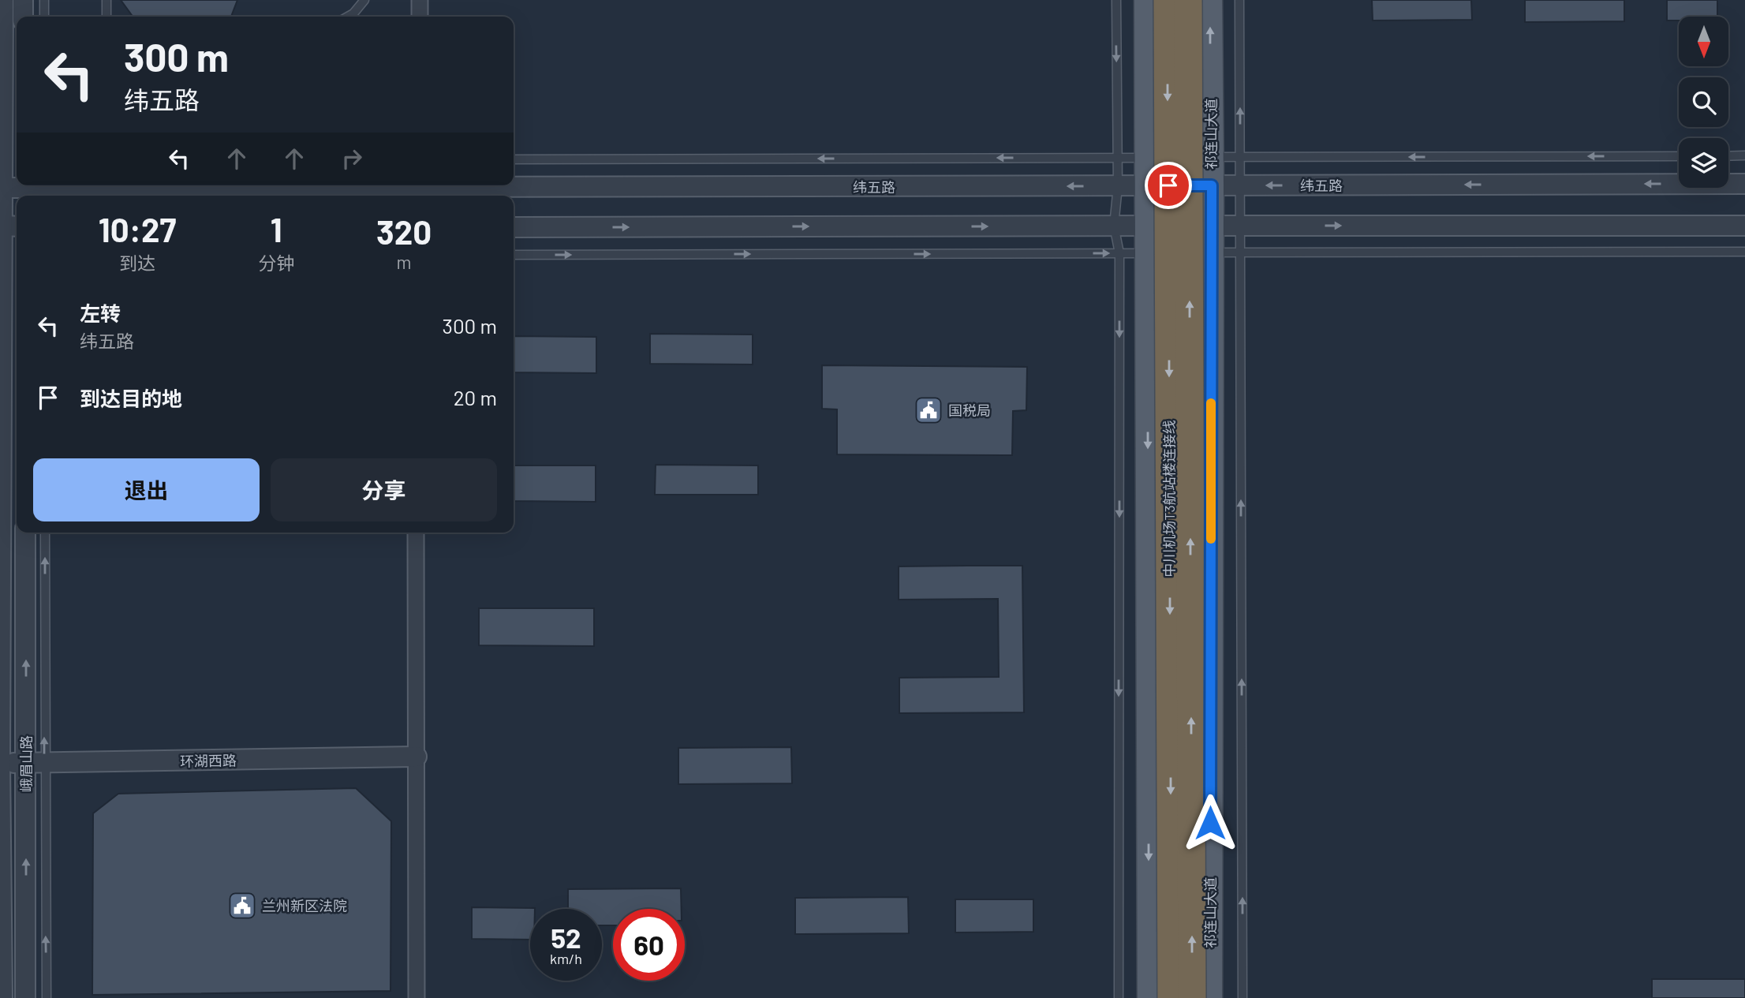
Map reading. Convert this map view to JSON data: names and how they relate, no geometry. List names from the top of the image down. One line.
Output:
{"streets":{"highway":["中川机场T3航站楼连接线"],"main road":["祁连山大道"],"street":["纬五路","环湖西路","峨眉山路"]},"crossings":[["祁连山大道","纬五路"],["纬五路","峨眉山路"],["环湖西路","峨眉山路"]],"places":{"public building":["国税局","兰州新区法院"]},"north":"bottom","page":{"turn":["300 m","纬五路"],"eta":["10:27","到达","1","分钟","320","m"],"list":[{"name":"左转","note":"纬五路","value":"300 m"},{"name":"到达目的地","value":"20 m"}],"buttons":["退出","分享"],"speed":"52 km/h","limit":"60"}}
